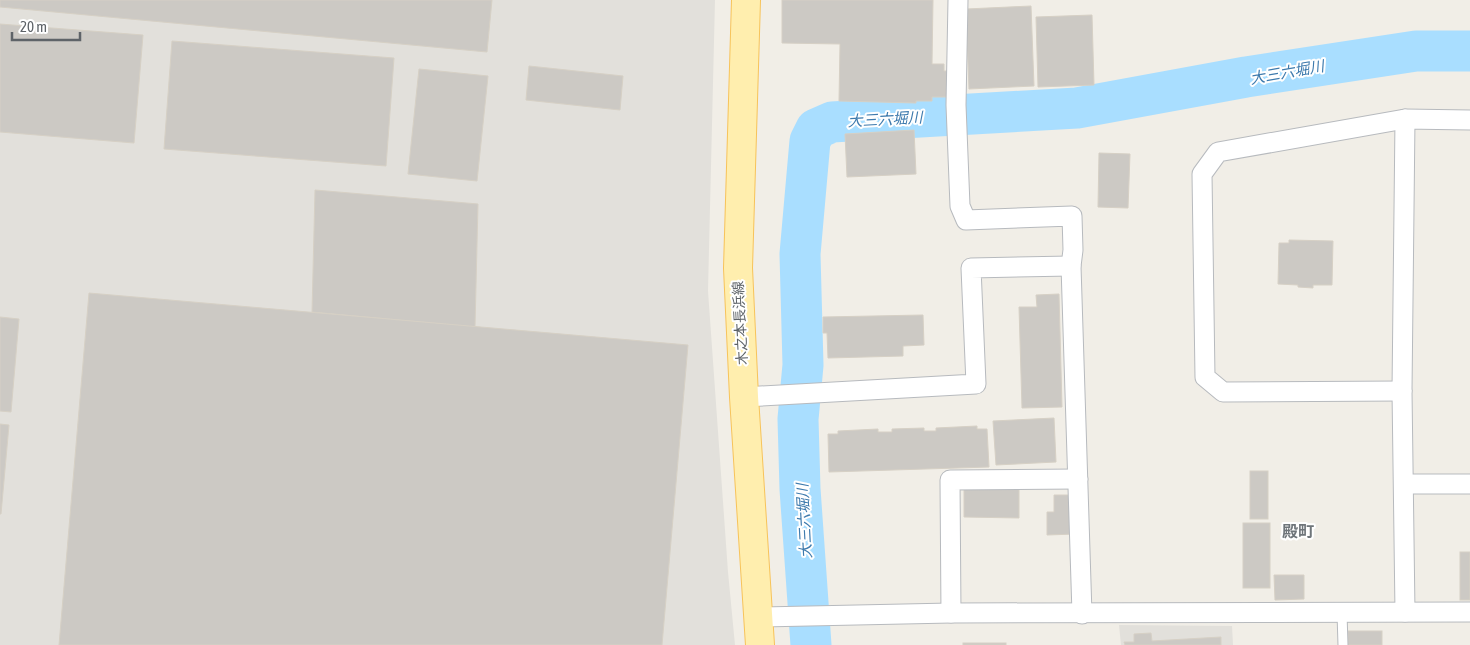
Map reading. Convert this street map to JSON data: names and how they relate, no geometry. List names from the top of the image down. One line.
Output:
{"streets":{"main road":["木之本長浜線"]},"districts":["殿町"],"water":["大三六堀川"],"scale_bar":"20 m"}
